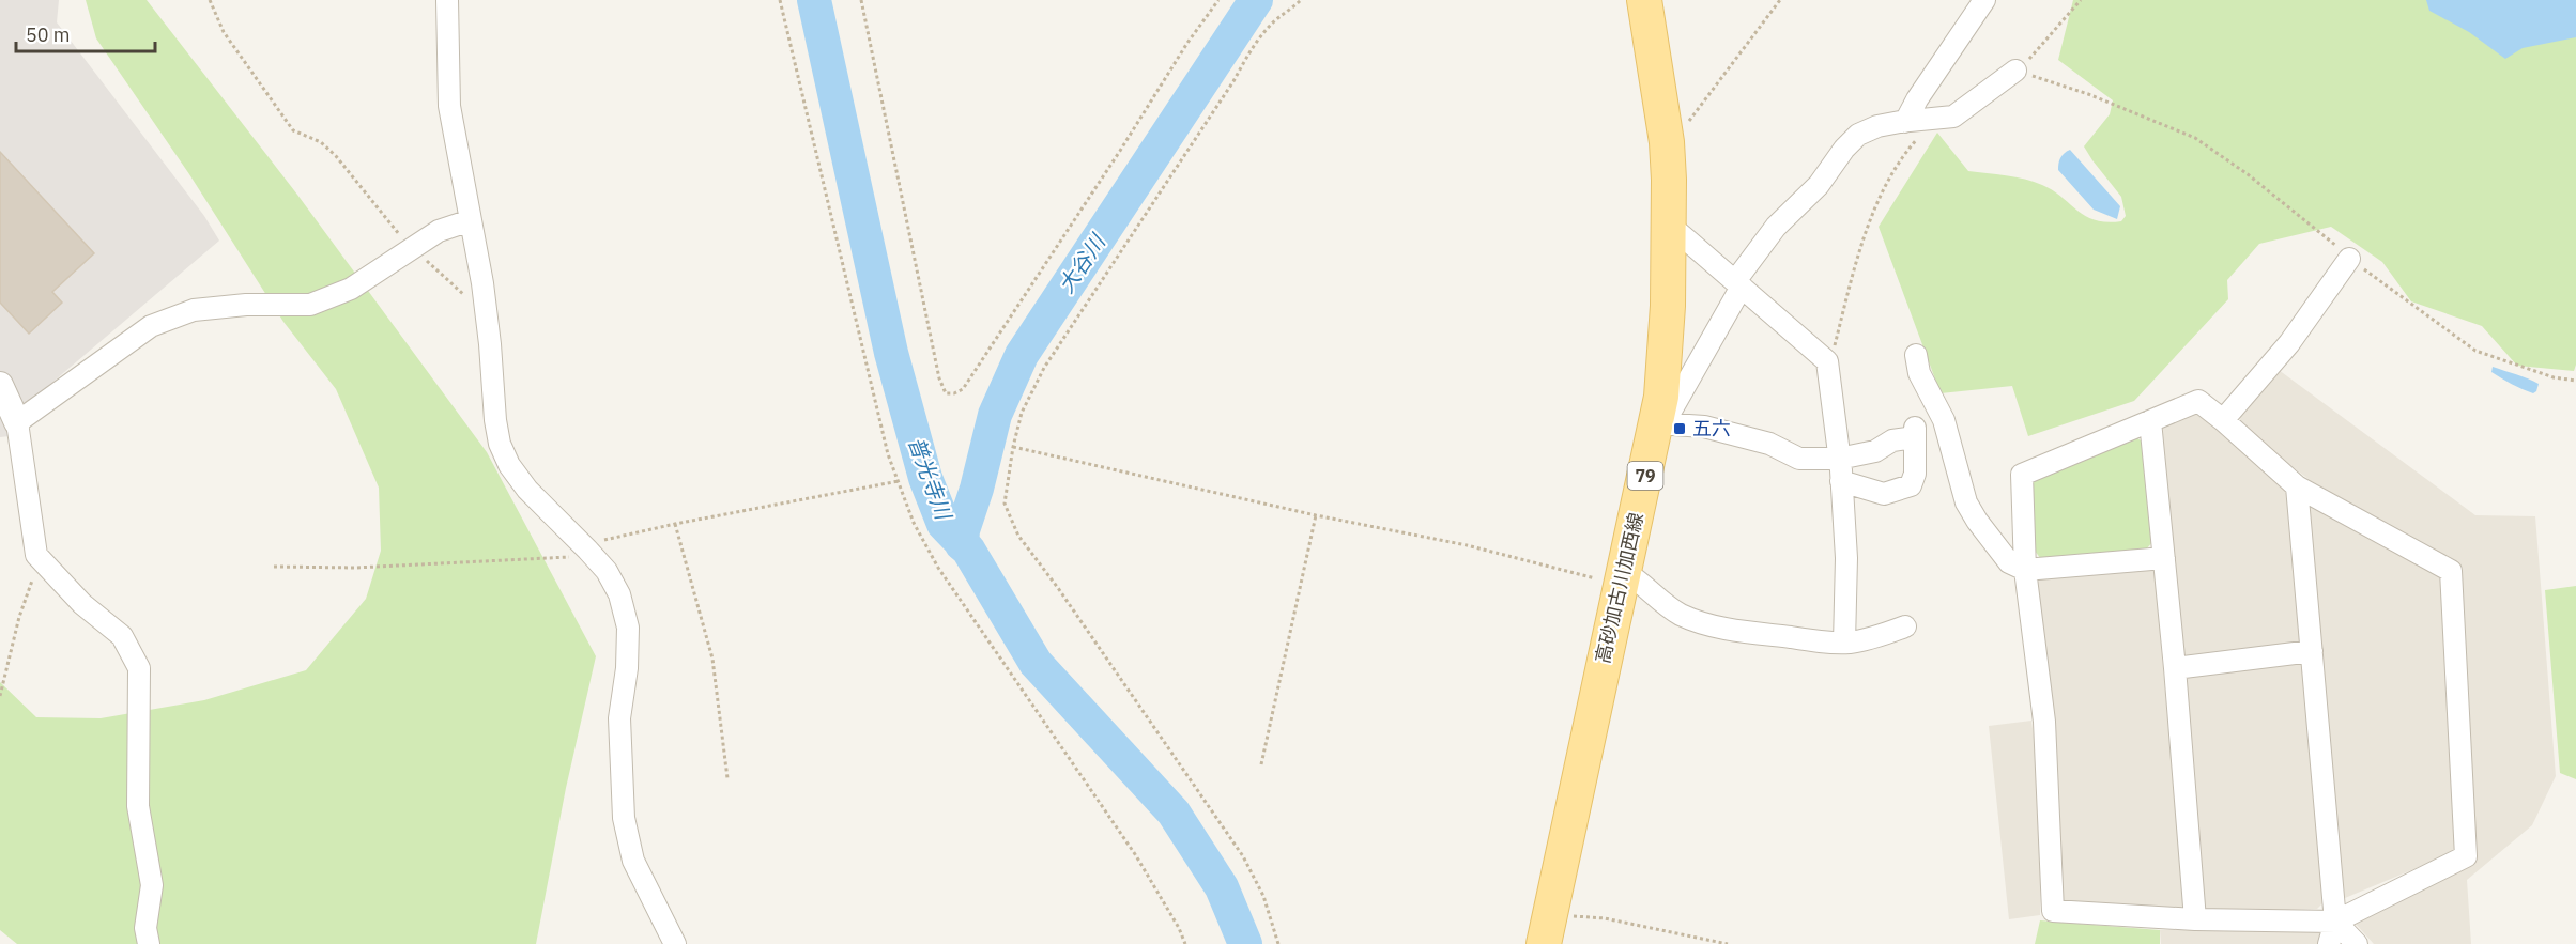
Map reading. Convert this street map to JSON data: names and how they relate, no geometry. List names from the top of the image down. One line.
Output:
{"streets":{"main road":["79","高砂加古川加西線"]},"water":["大谷川","普光寺川"],"places":{"transit":["五六"]},"scale_bar":"50 m"}
